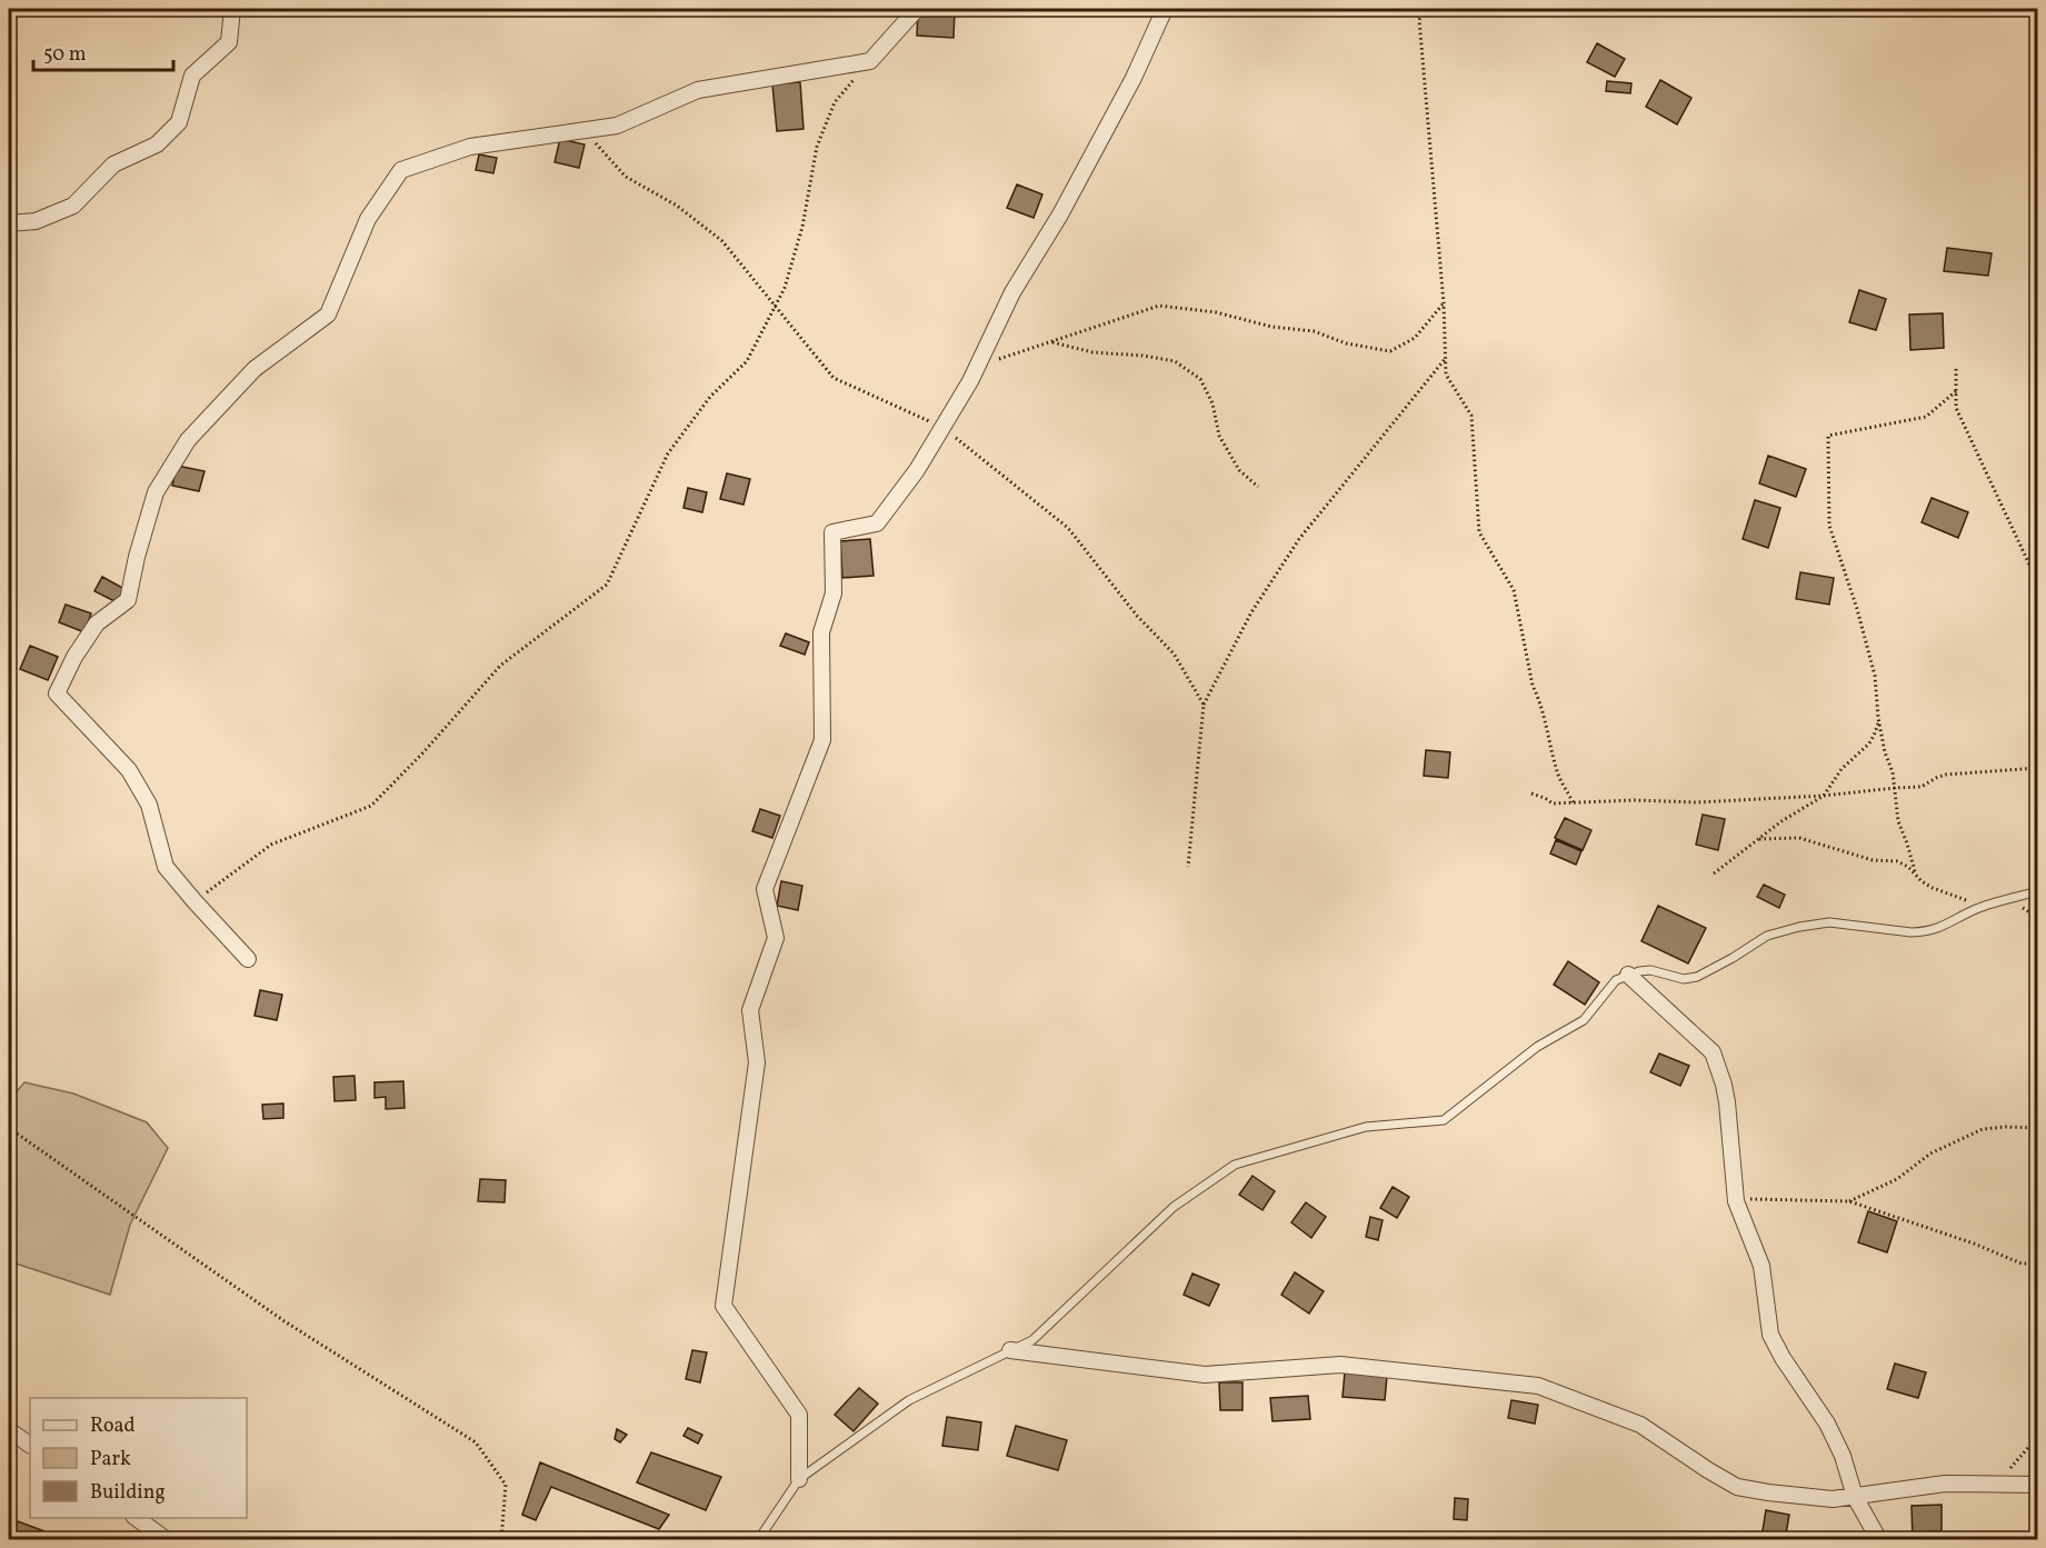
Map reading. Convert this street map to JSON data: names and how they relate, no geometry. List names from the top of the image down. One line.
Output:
{"legend":["Road","Park","Building"],"scale_bar":"50 m"}
